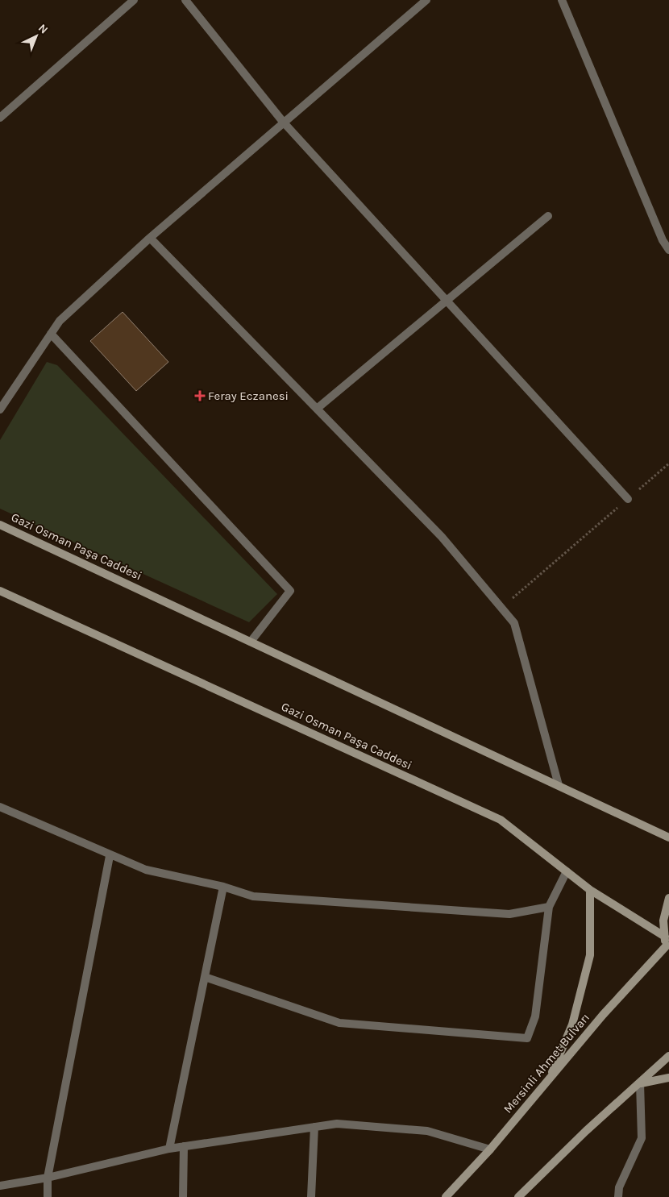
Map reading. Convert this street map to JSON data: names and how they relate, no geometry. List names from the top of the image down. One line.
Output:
{"streets":{"main road":["Gazi Osman Paşa Caddesi","Mersinli Ahmet Bulvarı"]},"places":{"health":["Feray Eczanesi"]},"north":"top right"}
